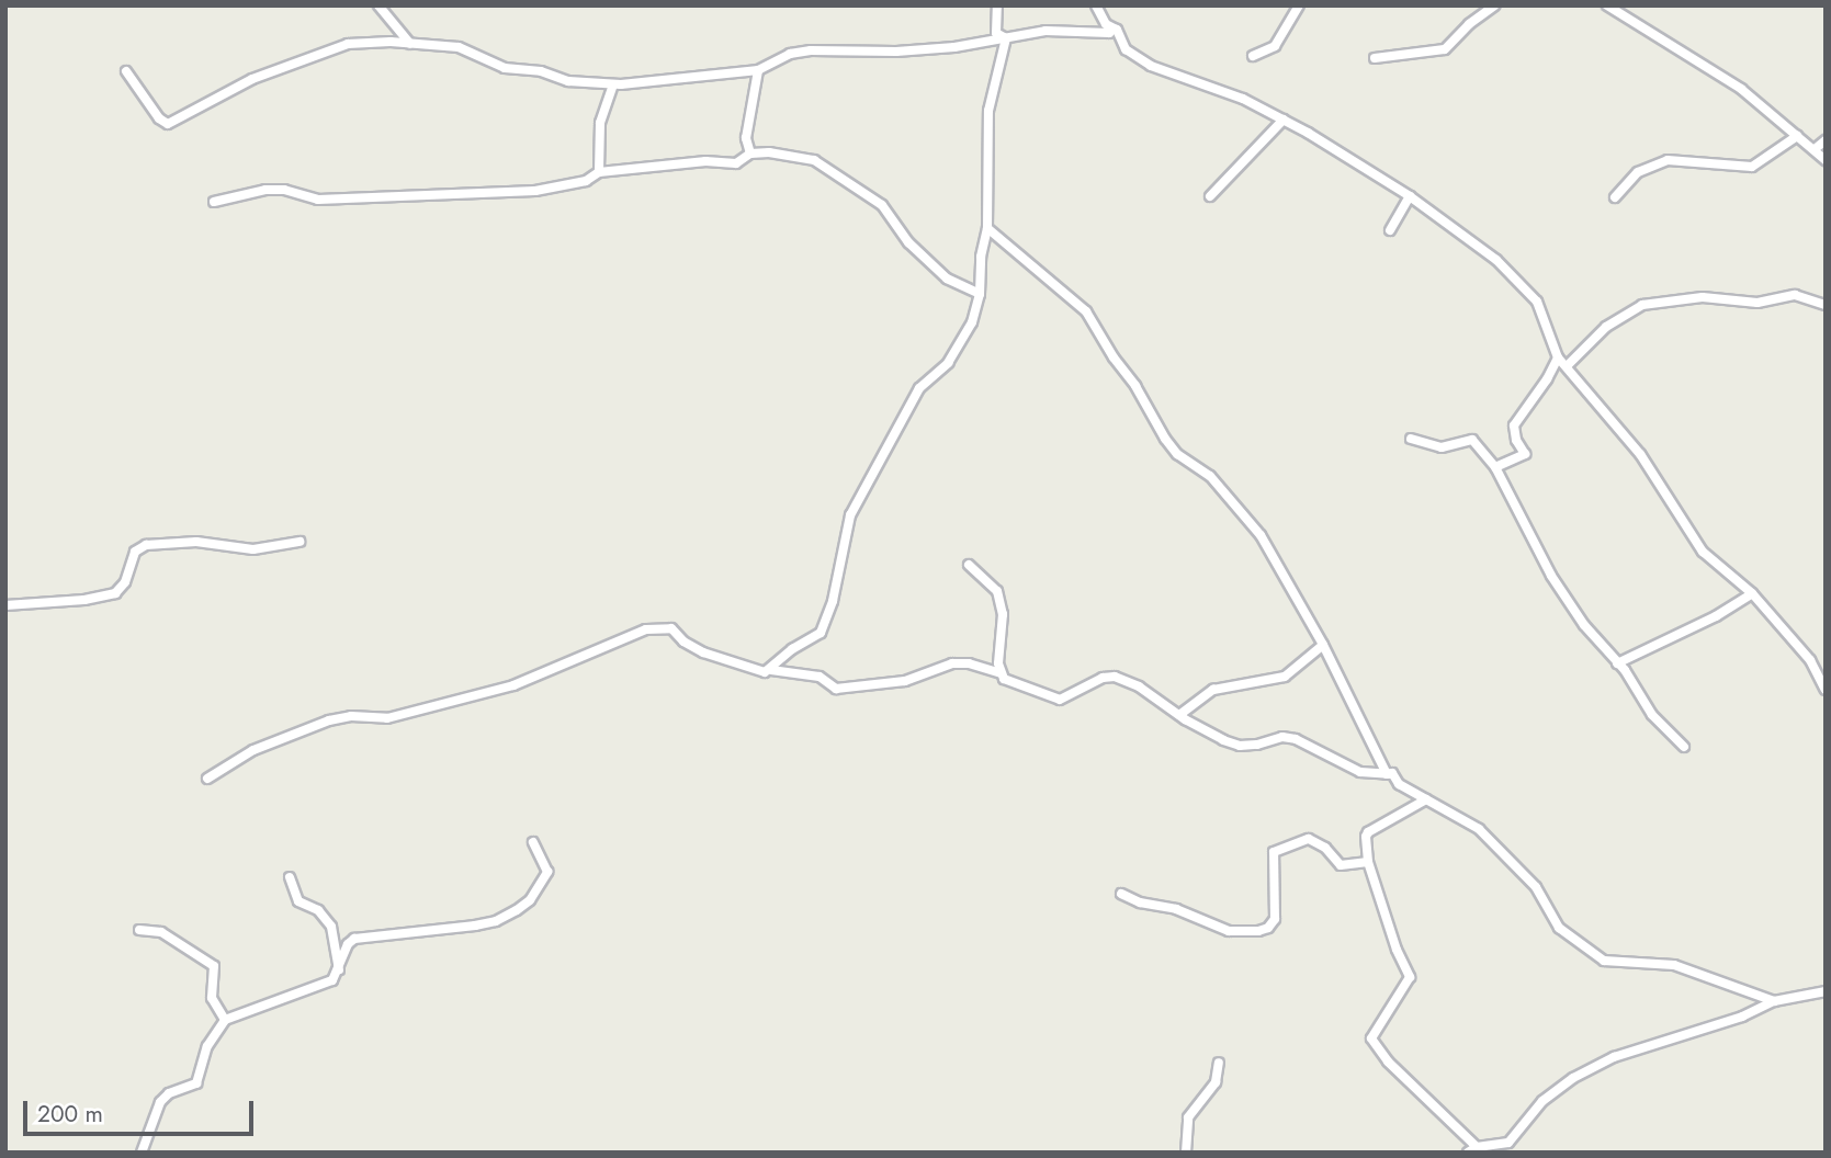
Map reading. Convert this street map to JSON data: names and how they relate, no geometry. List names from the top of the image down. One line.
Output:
{"scale_bar":"200 m"}
